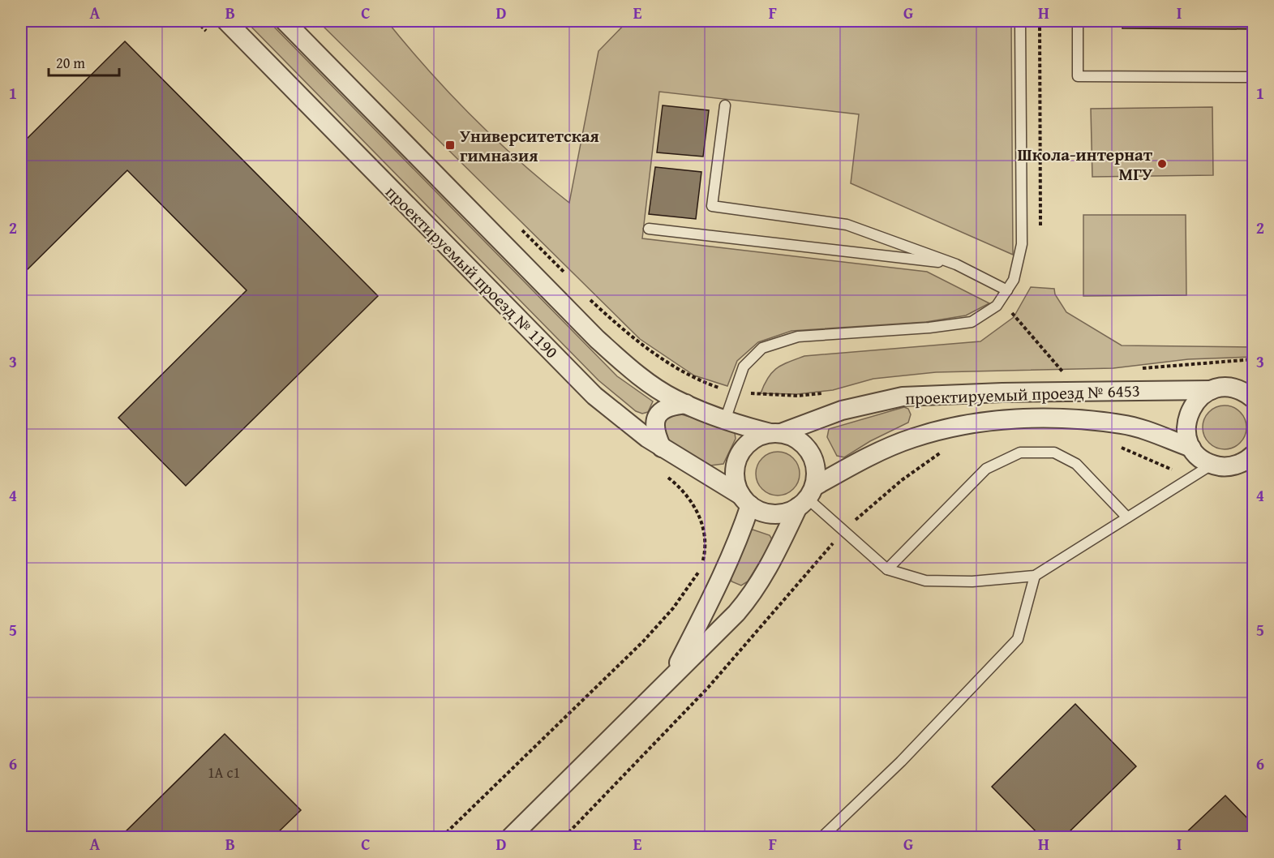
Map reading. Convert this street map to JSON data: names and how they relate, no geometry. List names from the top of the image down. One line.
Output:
{"streets":{"street":["проектируемый проезд № 1190","проектируемый проезд № 6453"]},"crossings":[["проектируемый проезд № 1190","проектируемый проезд № 6453"]],"places":{"transit":["Университетская гимназия"],"other":["Школа-интернат МГУ"]},"house_numbers":["1А с1"],"scale_bar":"20 m","grid":{"columns":["A","B","C","D","E","F","G","H","I"],"rows":["1","2","3","4","5","6"]}}
